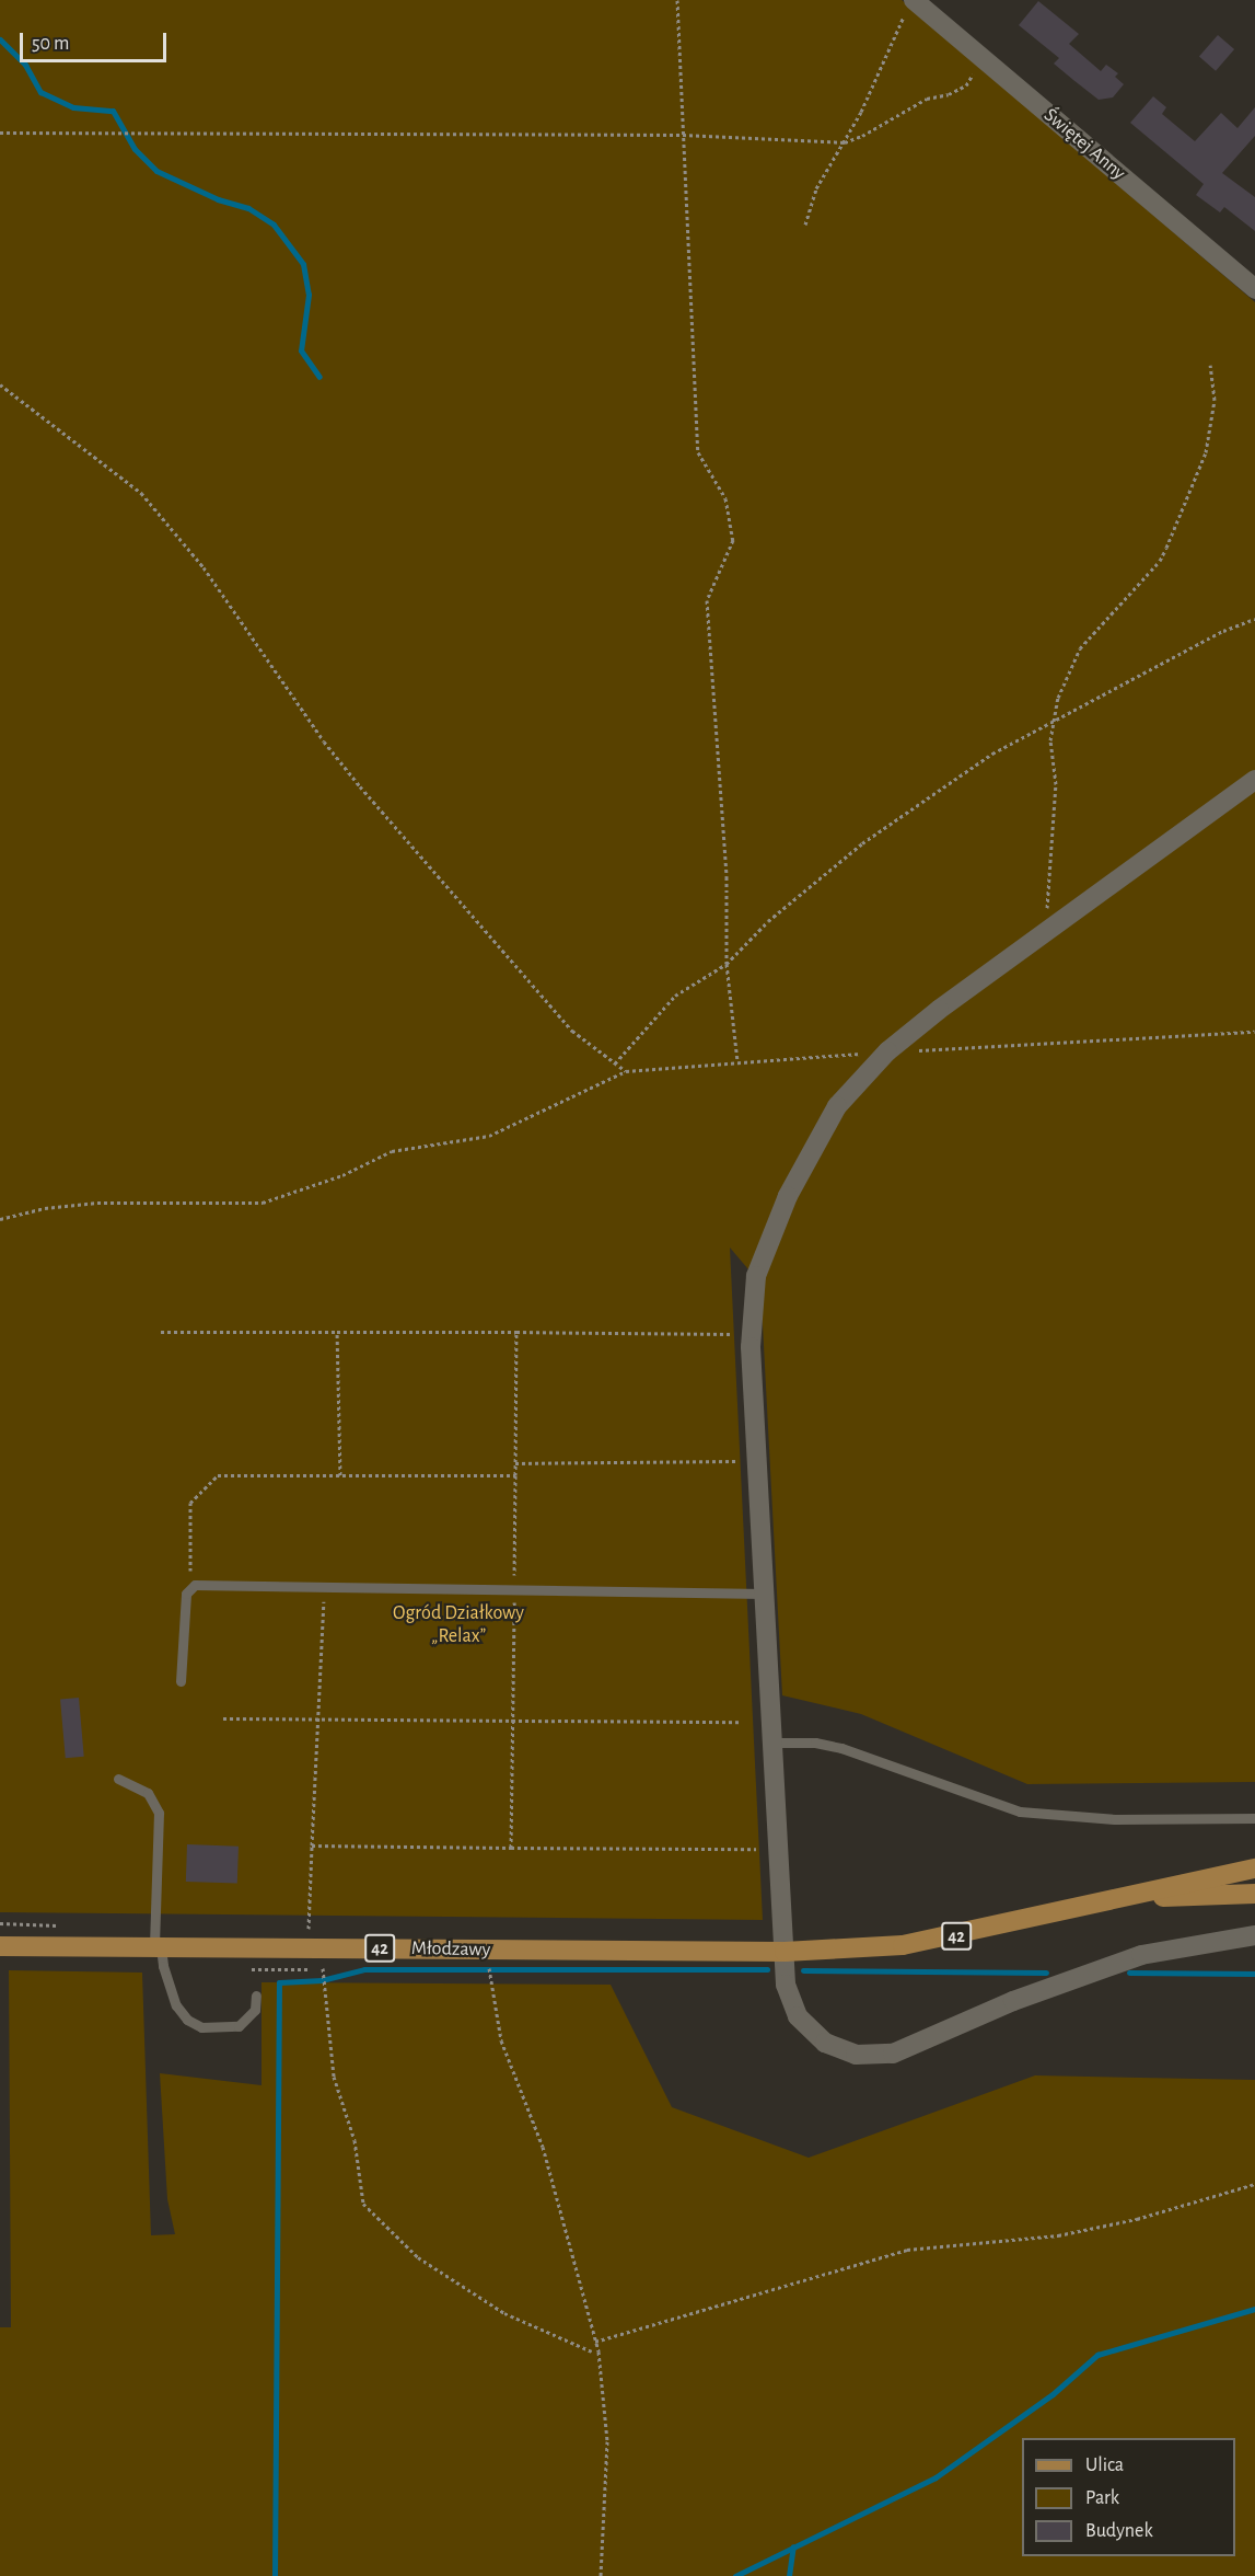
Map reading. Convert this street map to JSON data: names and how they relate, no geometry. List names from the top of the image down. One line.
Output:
{"streets":{"main road":["42","Młodzawy"],"street":["Świętej Anny"]},"crossings":[["42","Młodzawy"]],"parks":["Ogród Działkowy „Relax”"],"legend":["Ulica","Park","Budynek"],"scale_bar":"50 m"}
